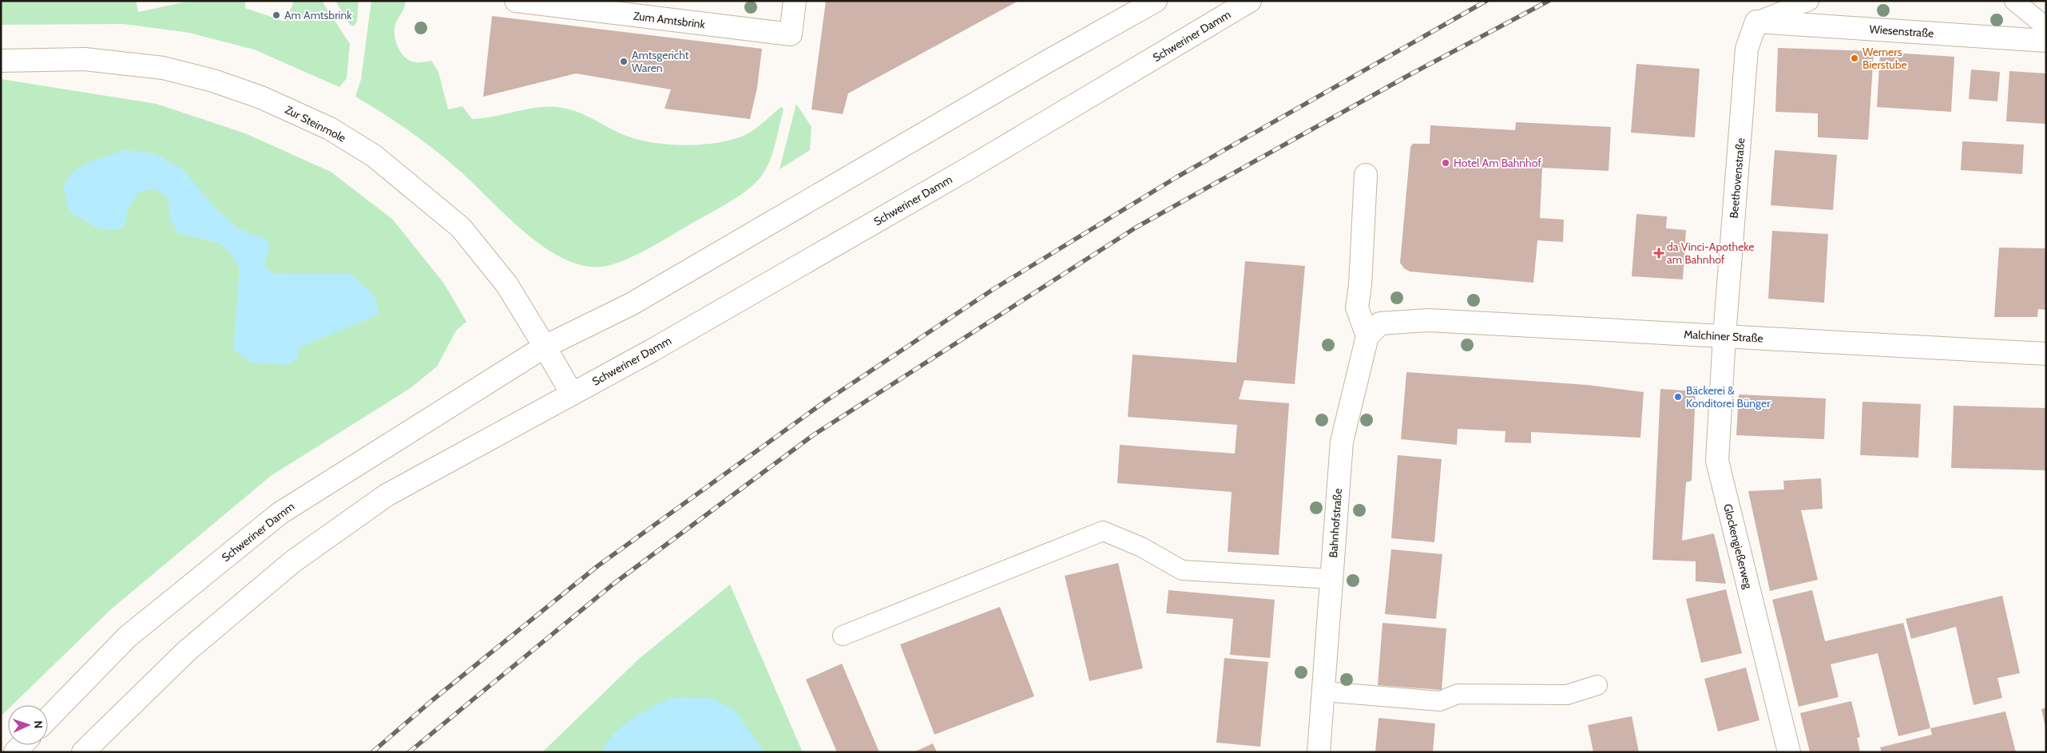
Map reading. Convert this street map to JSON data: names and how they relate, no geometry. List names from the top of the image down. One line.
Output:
{"streets":{"street":["Zum Amtsbrink","Wiesenstraße","Schweriner Damm","Zur Steinmole","Beethovenstraße","Malchiner Straße","Bahnhofstraße","Glockengießerweg"]},"crossings":[["Wiesenstraße","Beethovenstraße"],["Schweriner Damm","Zur Steinmole"],["Beethovenstraße","Malchiner Straße"],["Beethovenstraße","Glockengießerweg"],["Malchiner Straße","Bahnhofstraße"],["Malchiner Straße","Glockengießerweg"]],"places":{"other":["Am Amtsbrink","Werners Bierstube","Amtsgericht Waren","Hotel Am Bahnhof","Bäckerei & Konditorei Bünger"],"health":["da Vinci-Apotheke am Bahnhof"]},"north":"right"}
